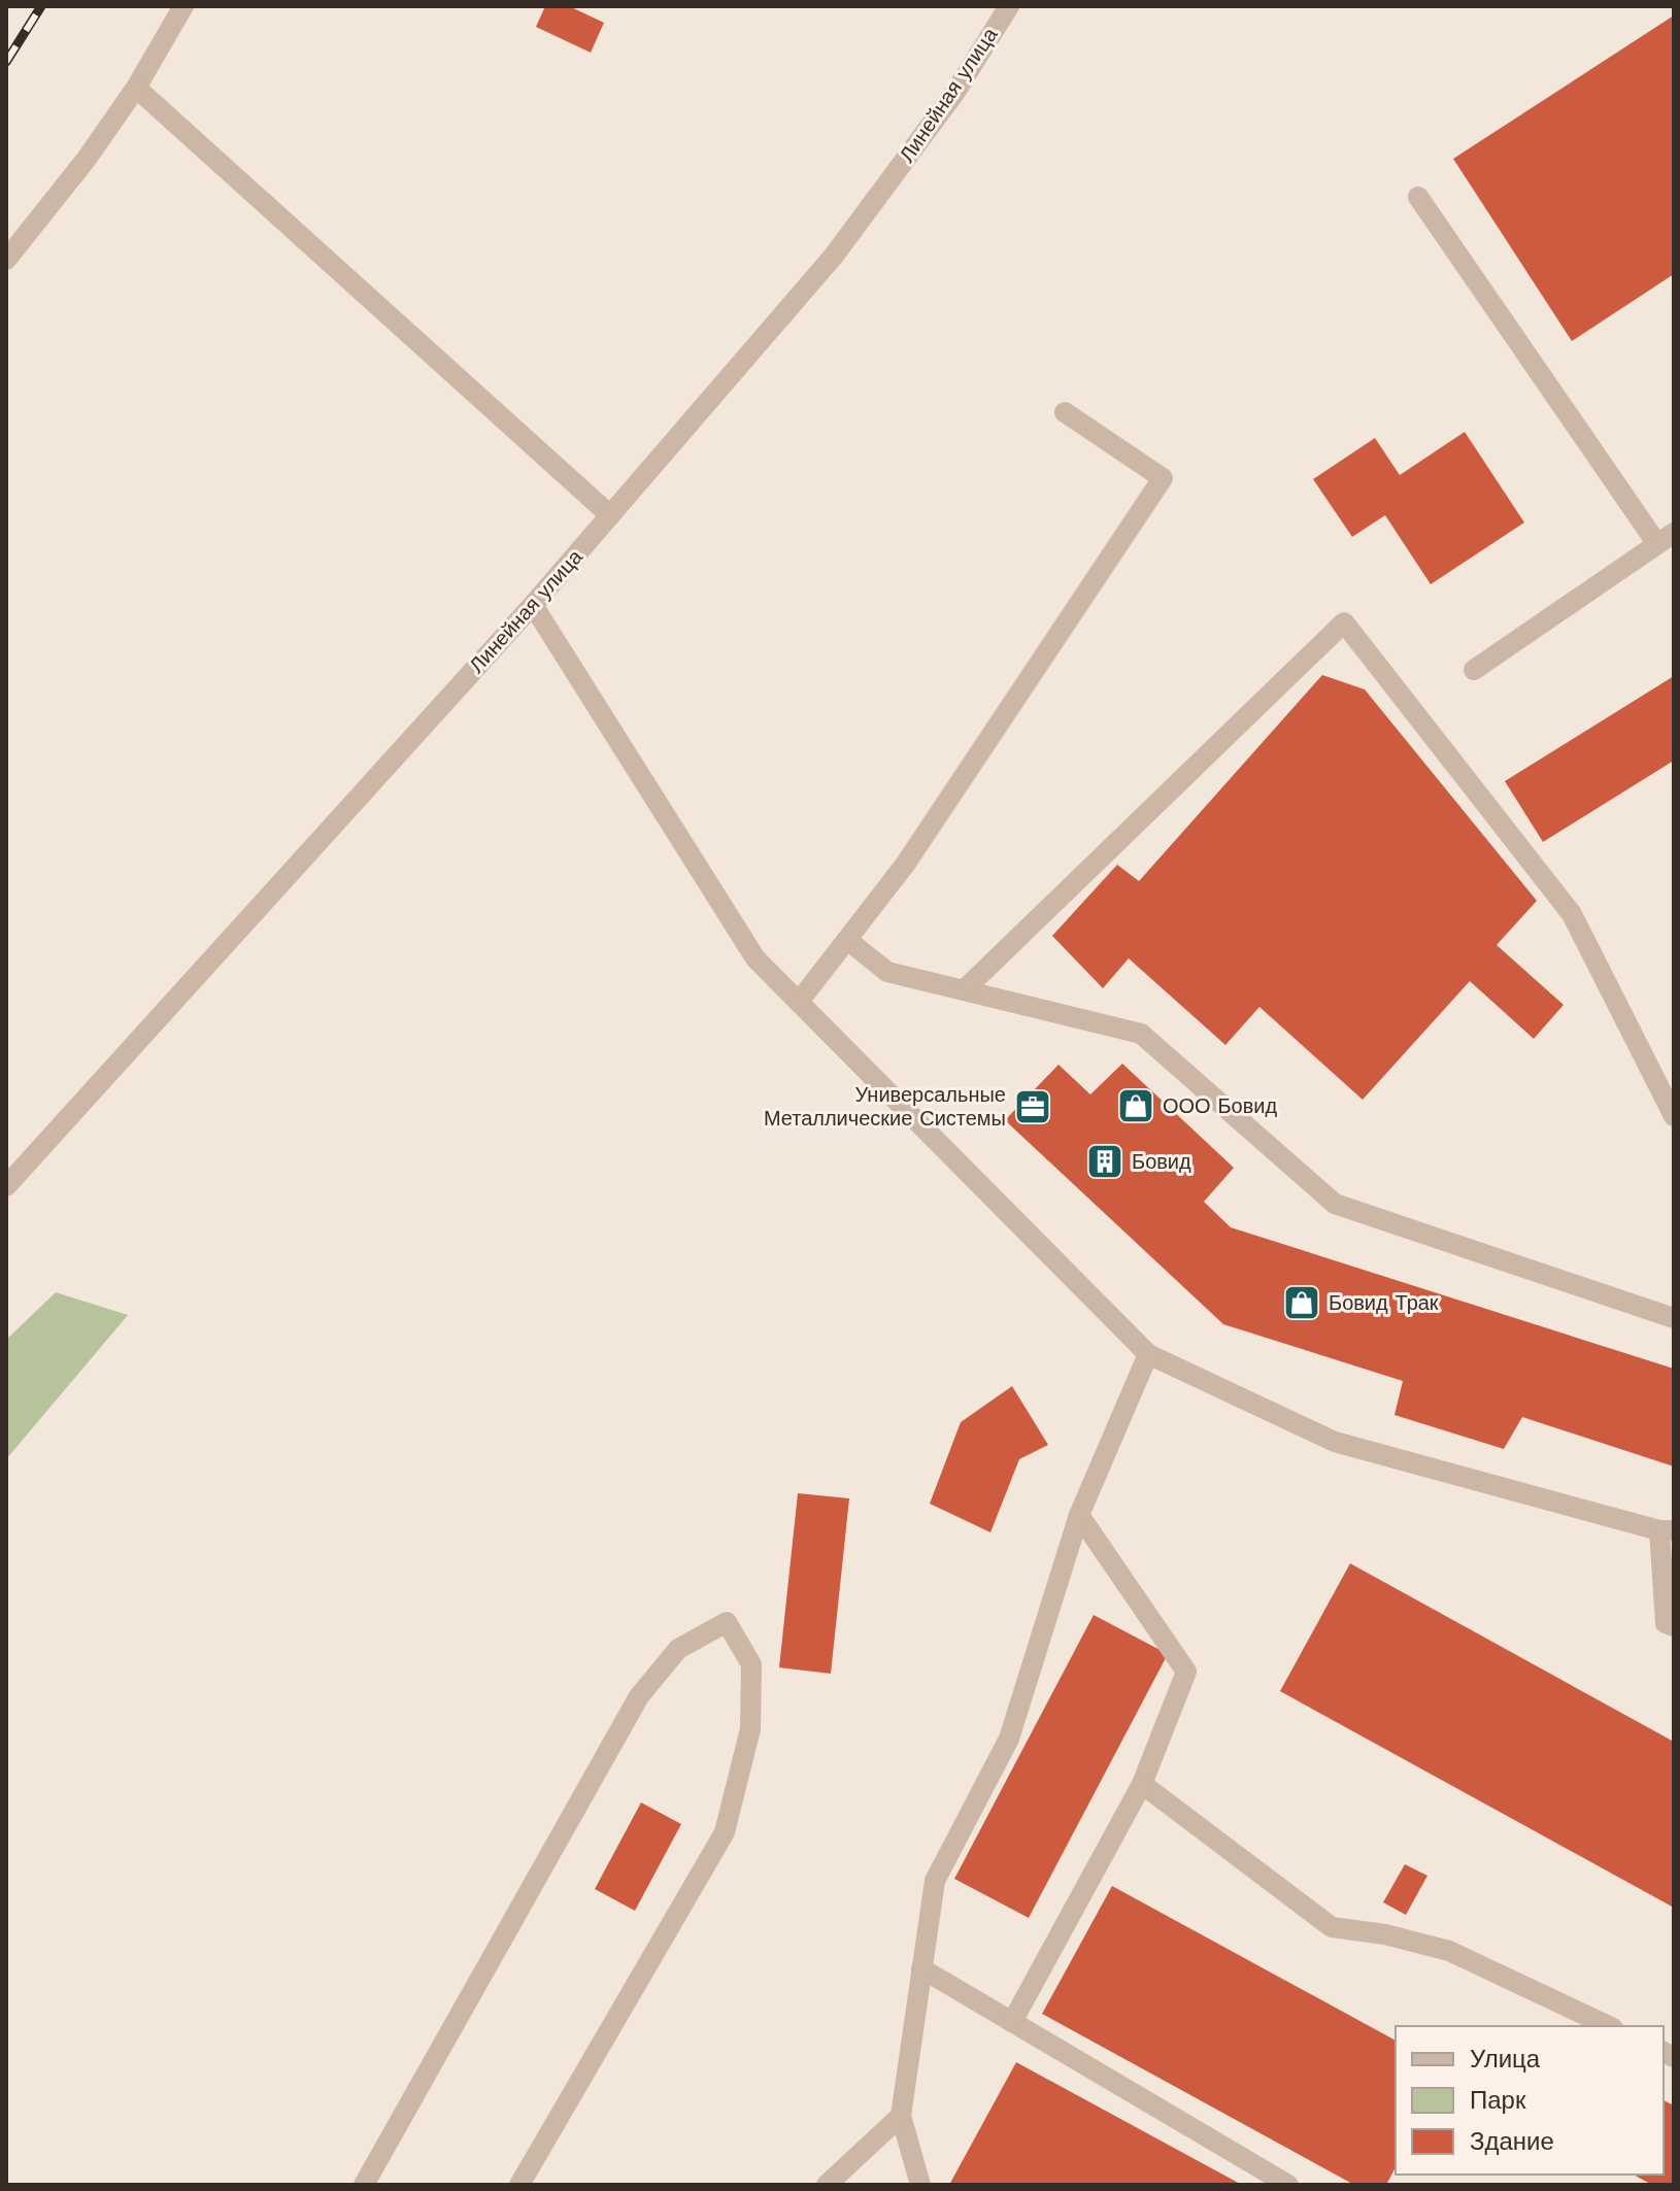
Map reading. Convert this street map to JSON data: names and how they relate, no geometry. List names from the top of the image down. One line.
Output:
{"streets":{"street":["Линейная улица"]},"places":{"shop":["ООО Бовид","Бовид Трак"],"office":["Универсальные Металлические Системы"],"building":["Бовид"]},"legend":["Улица","Парк","Здание"]}
